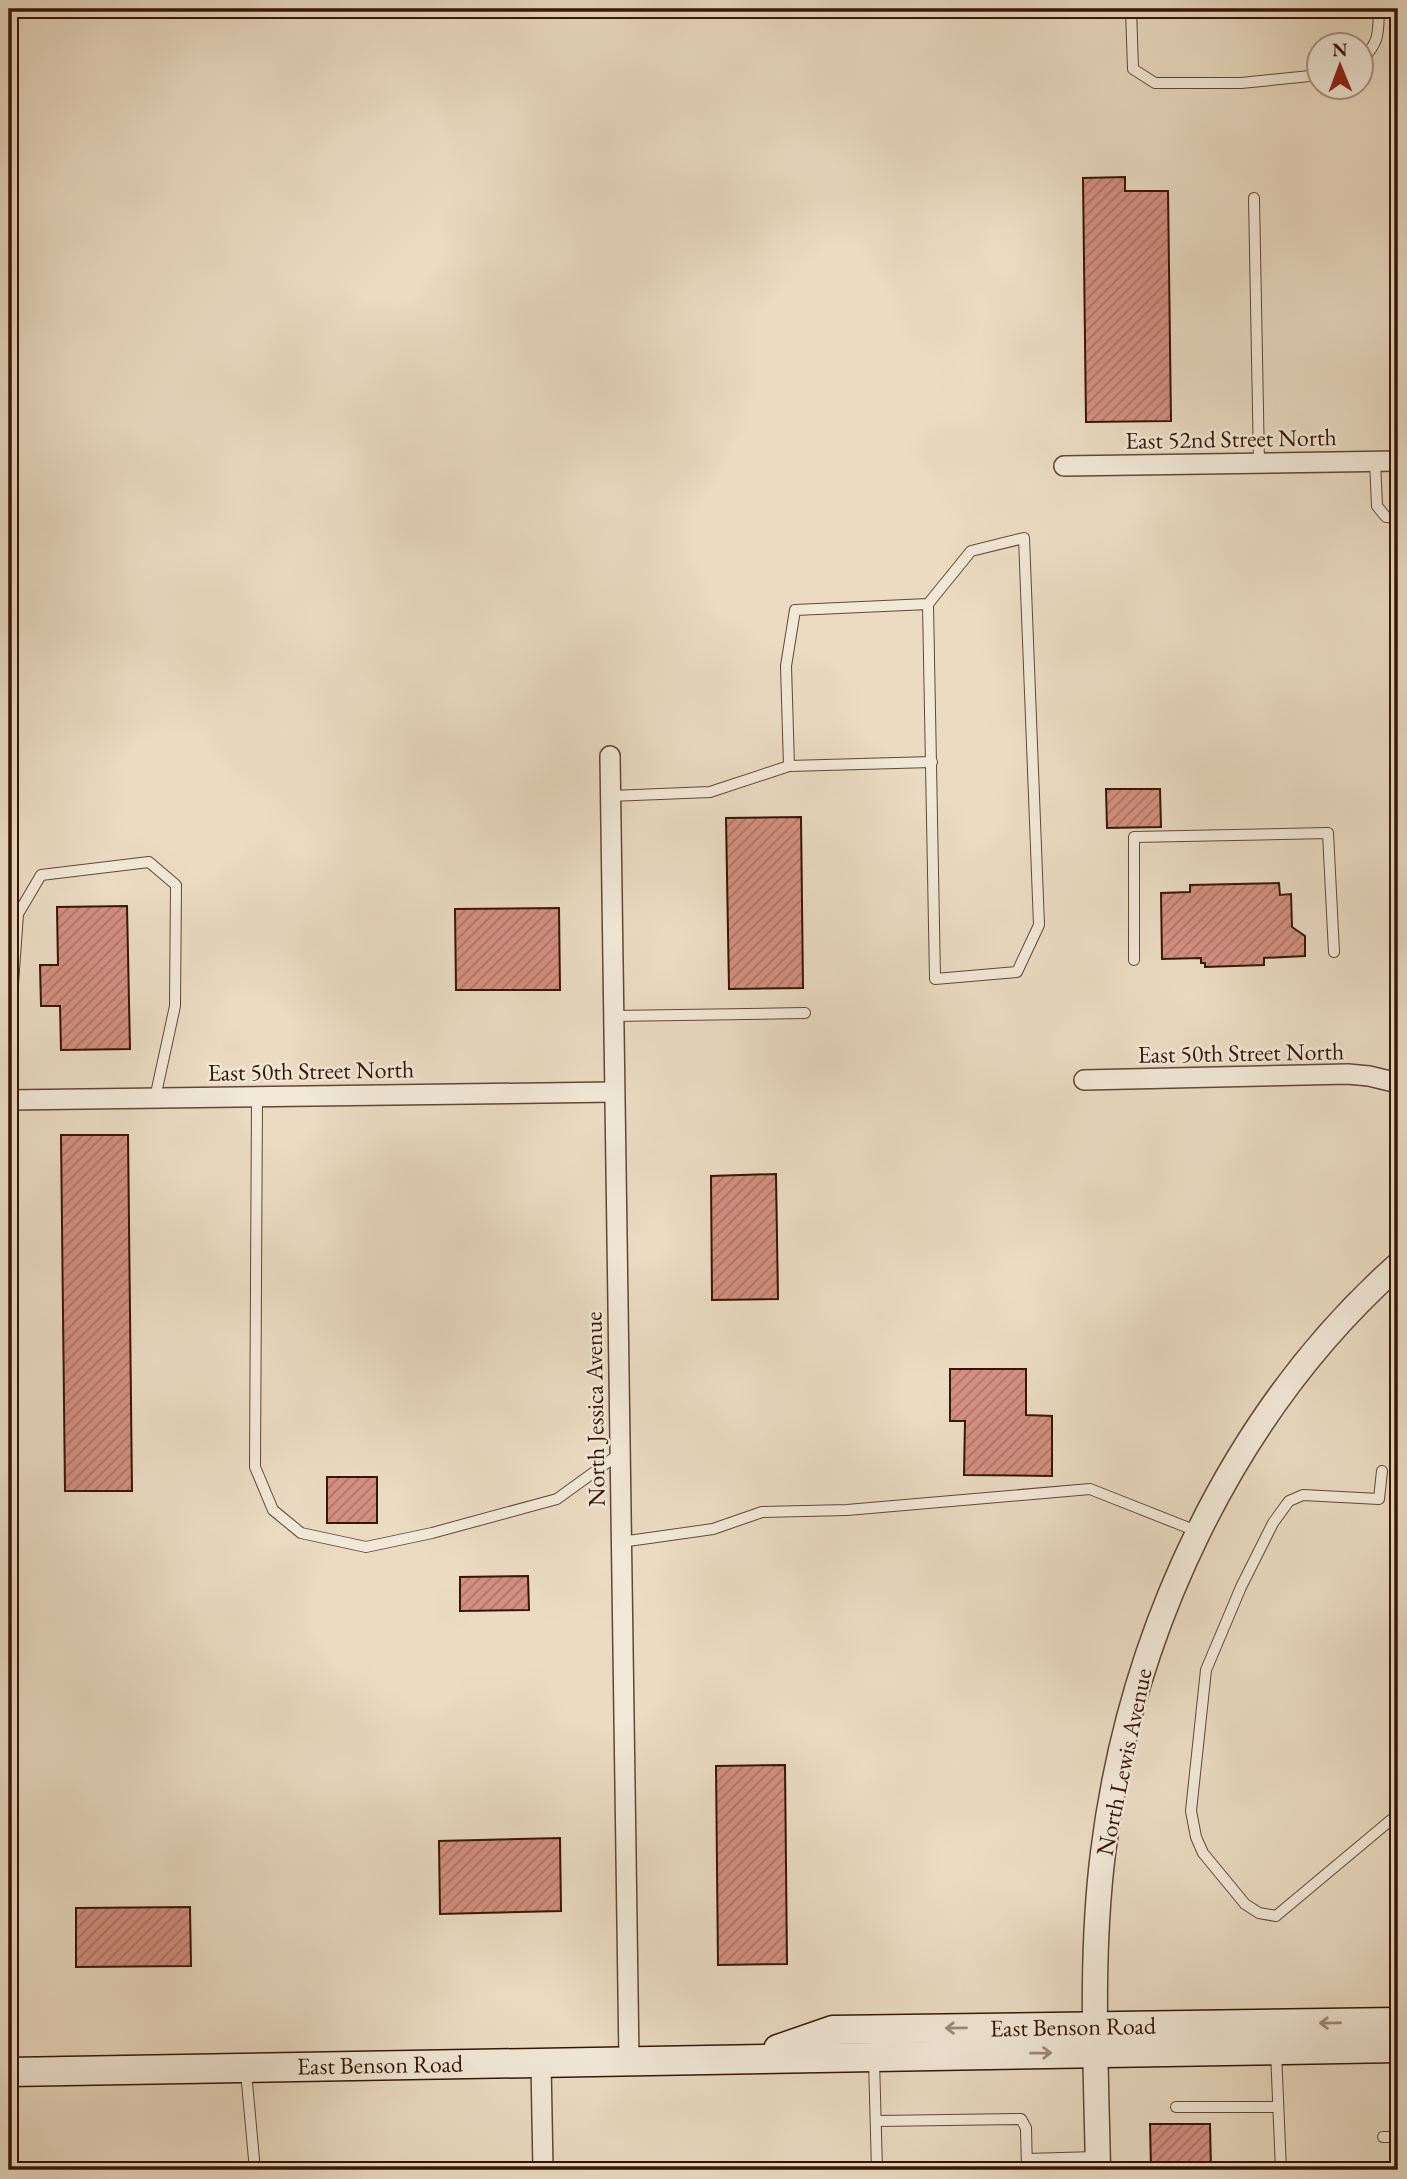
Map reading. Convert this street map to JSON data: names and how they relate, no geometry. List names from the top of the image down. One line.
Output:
{"streets":{"main road":["East Benson Road"],"street":["East 52nd Street North","East 50th Street North","North Jessica Avenue","North Lewis Avenue"]},"crossings":[["East 50th Street North","North Jessica Avenue"],["North Jessica Avenue","East Benson Road"],["North Lewis Avenue","East Benson Road"]],"north":"top"}
